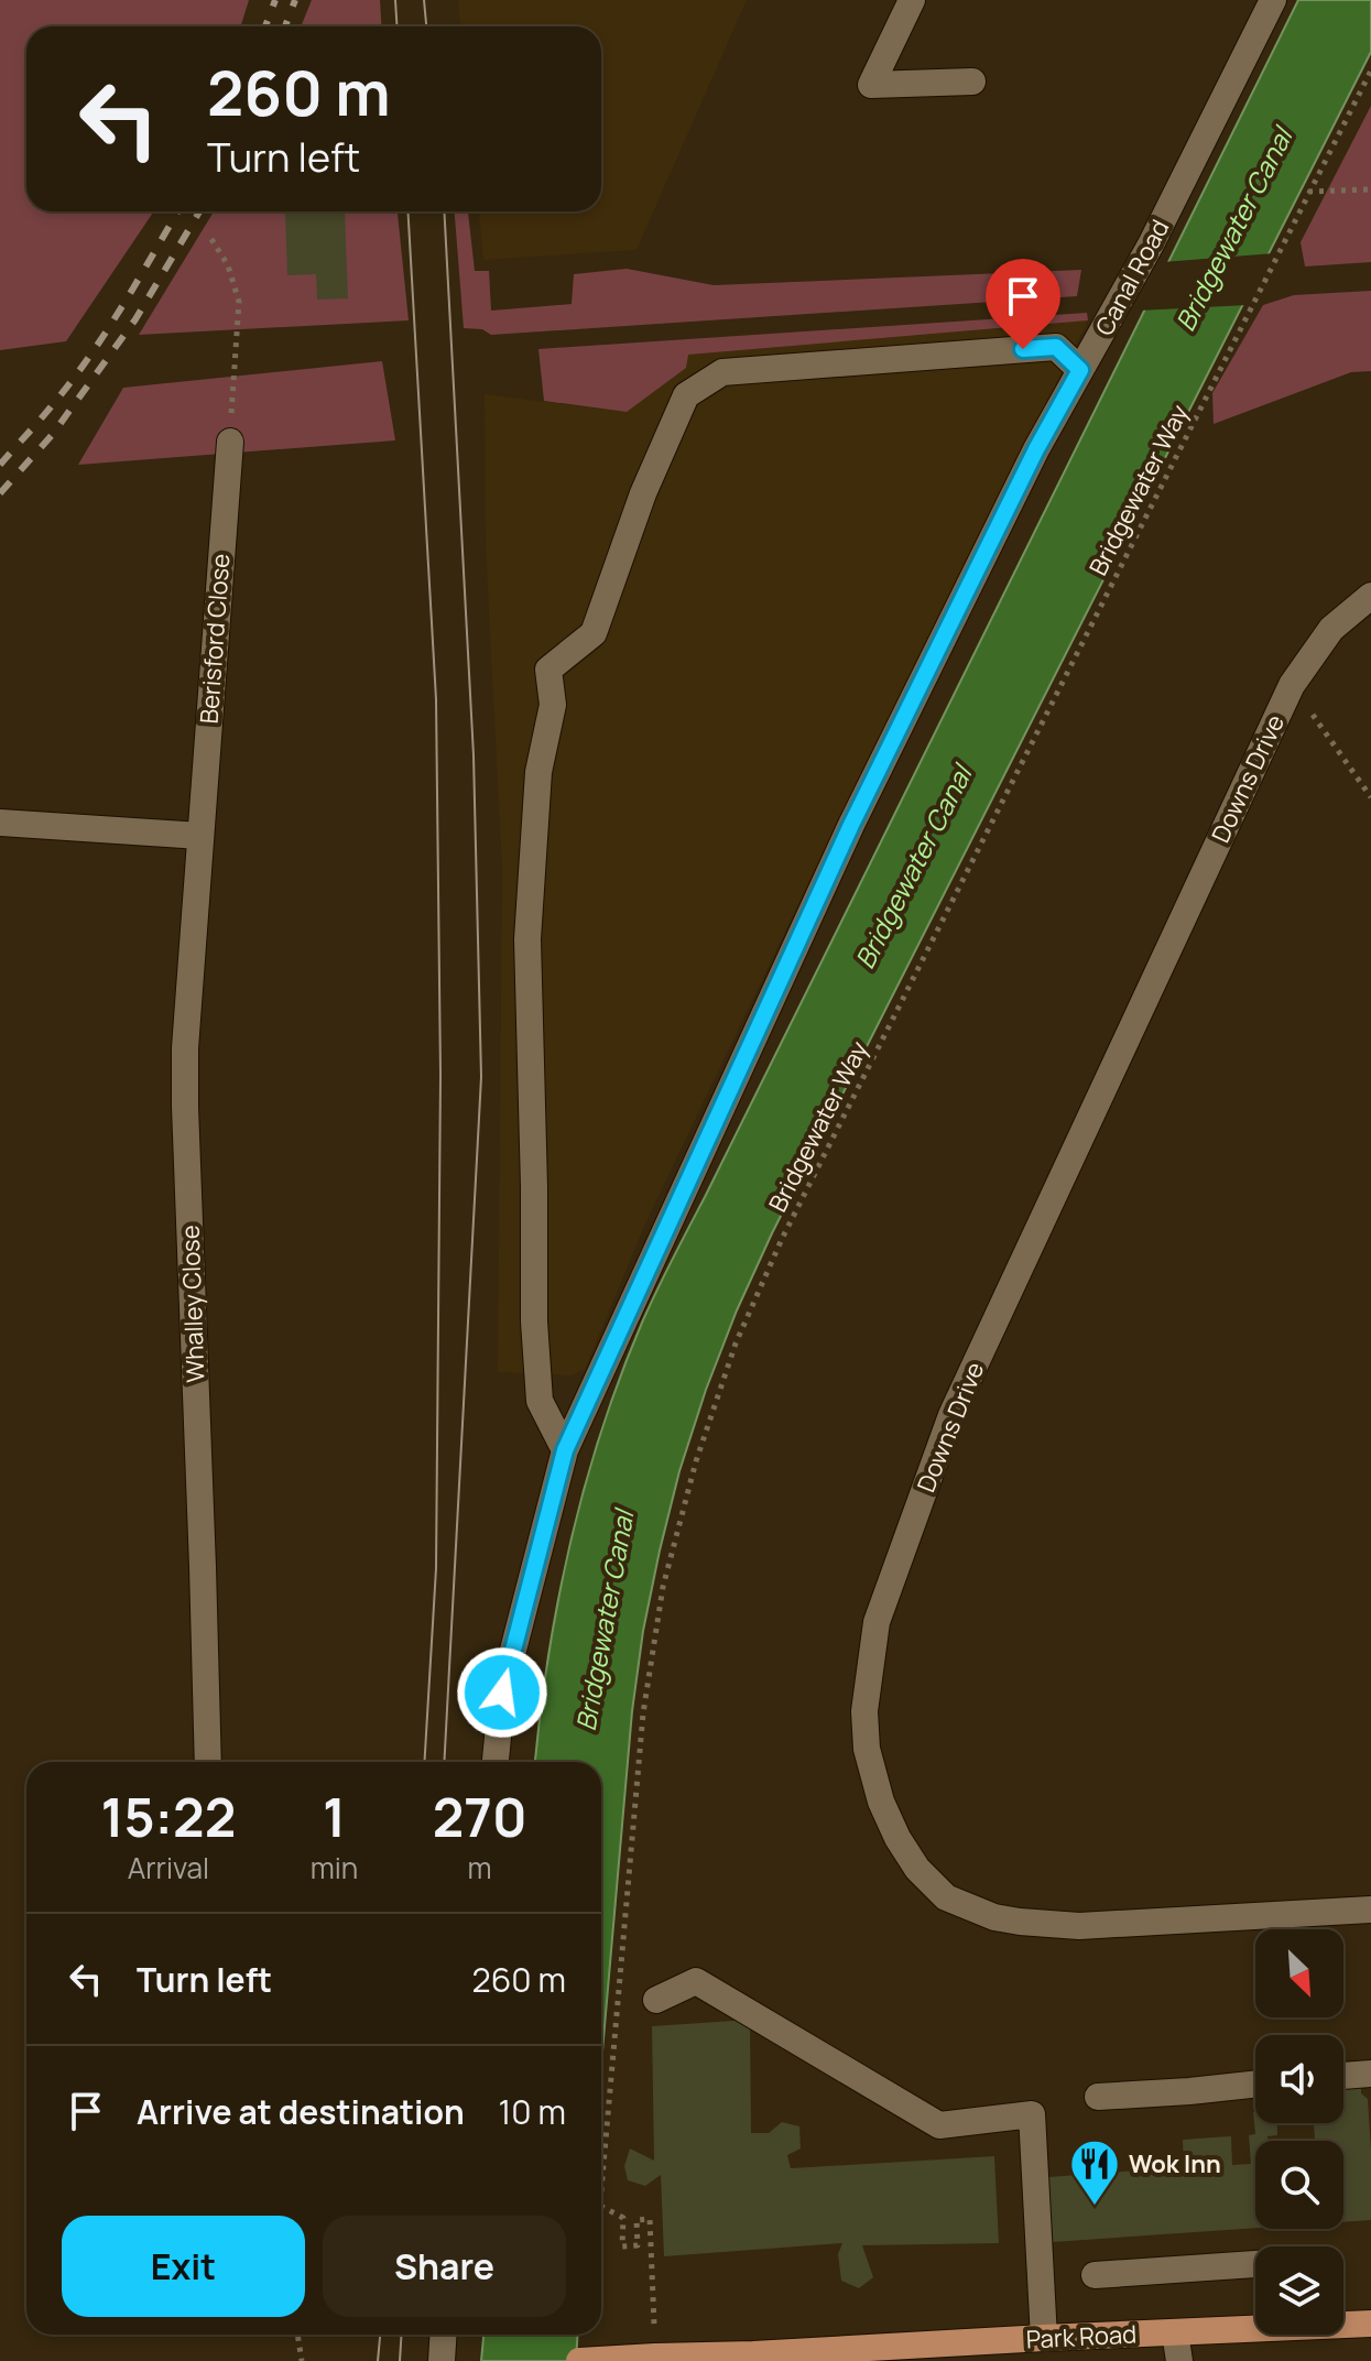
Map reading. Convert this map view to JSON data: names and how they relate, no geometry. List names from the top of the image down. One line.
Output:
{"streets":{"main road":["Park Road"],"street":["Canal Road","Berisford Close","Downs Drive","Whalley Close"],"path":["Bridgewater Way"]},"crossings":[["Berisford Close","Whalley Close"]],"water":["Bridgewater Canal"],"places":{"restaurant":["Wok Inn"]},"north":"bottom right","page":{"turn":["260 m","Turn left"],"eta":["15:22","Arrival","1","min","270","m"],"list":[{"name":"Turn left","value":"260 m"},{"name":"Arrive at destination","value":"10 m"}],"buttons":["Exit","Share"]}}
